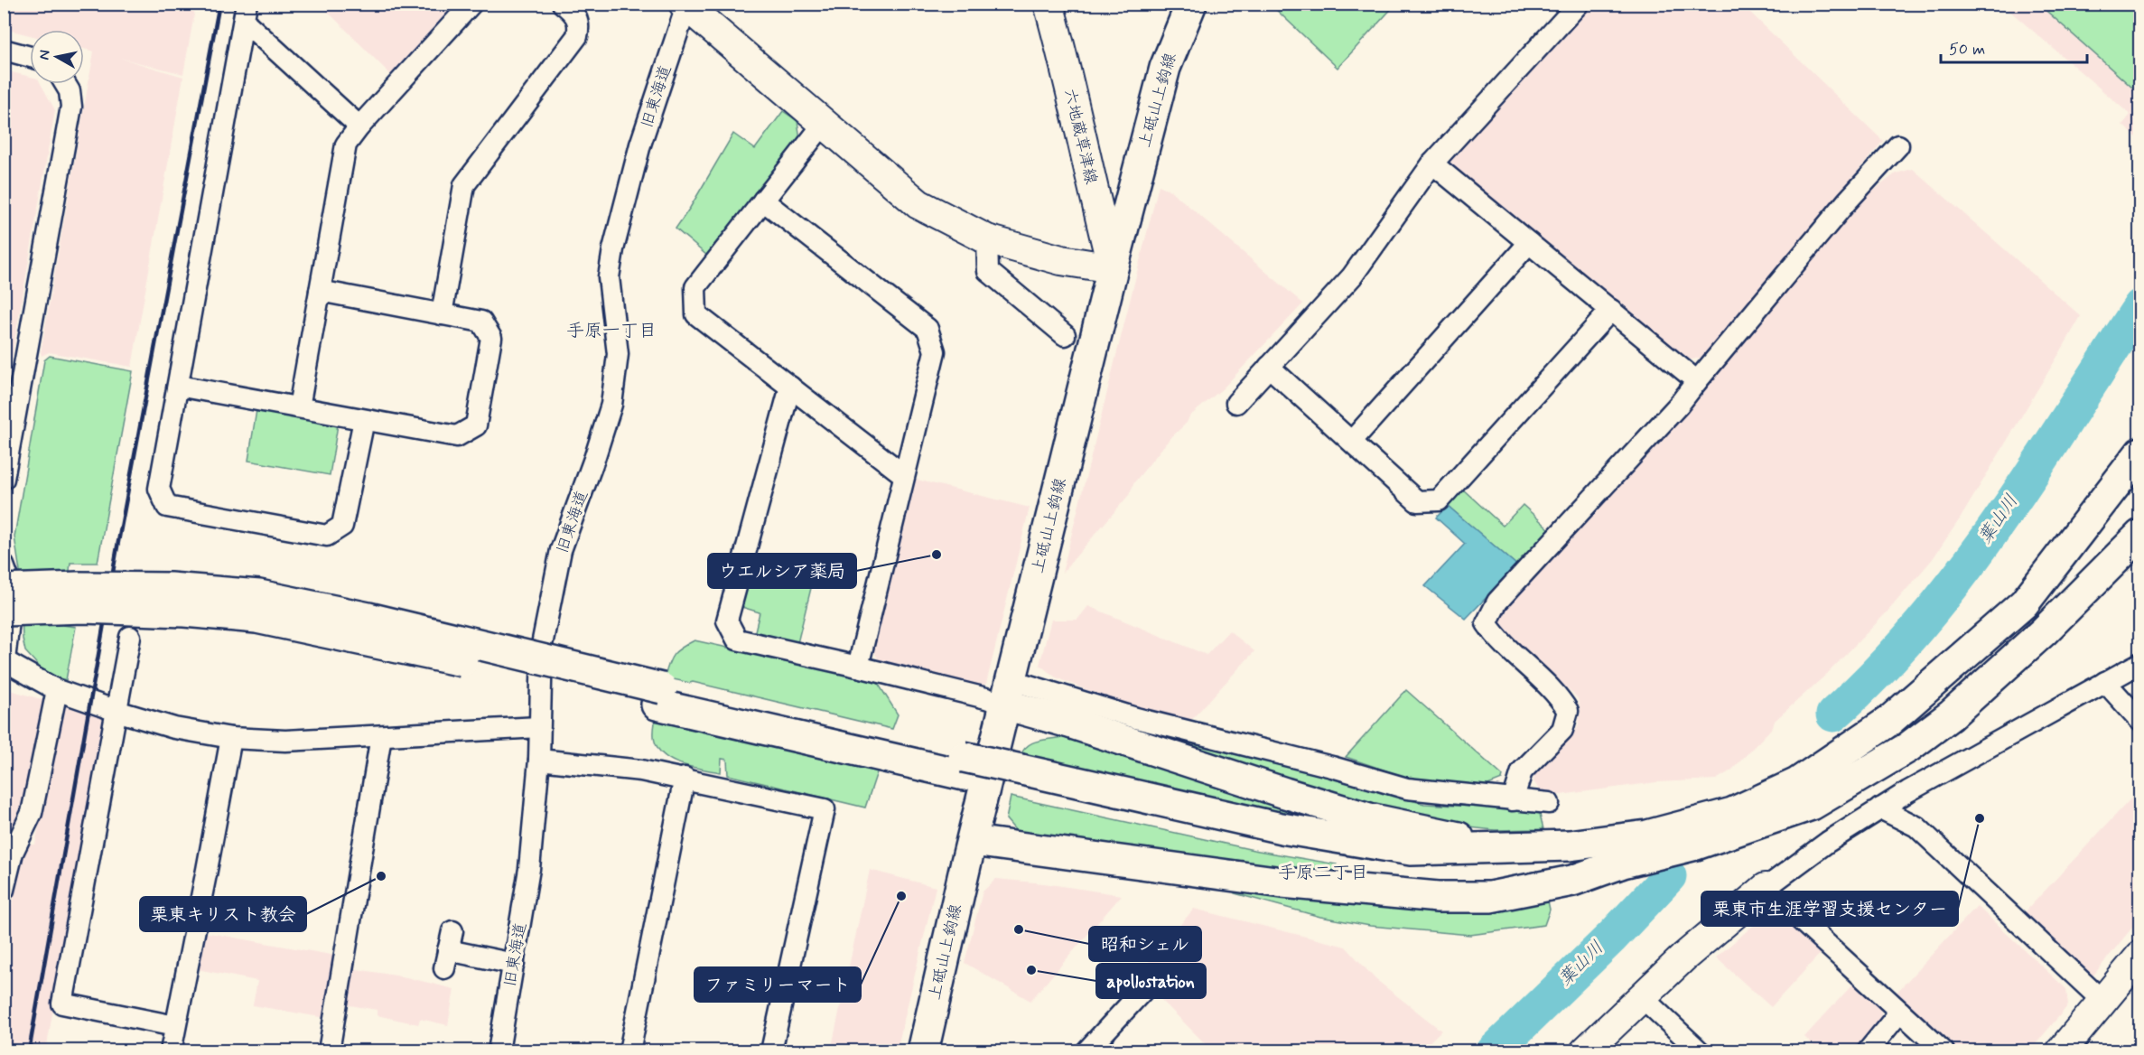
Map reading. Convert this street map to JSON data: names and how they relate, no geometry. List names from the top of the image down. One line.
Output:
{"streets":{"main road":["上砥山上鈎線"],"street":["旧東海道","六地蔵草津線"]},"crossings":[["上砥山上鈎線","六地蔵草津線"]],"districts":["手原一丁目","手原二丁目"],"water":["葉山川"],"places":["ウエルシア薬局","栗東市生涯学習支援センター","栗東キリスト教会","ファミリーマート","昭和シェル","apollostation"],"scale_bar":"50 m","north":"left"}
